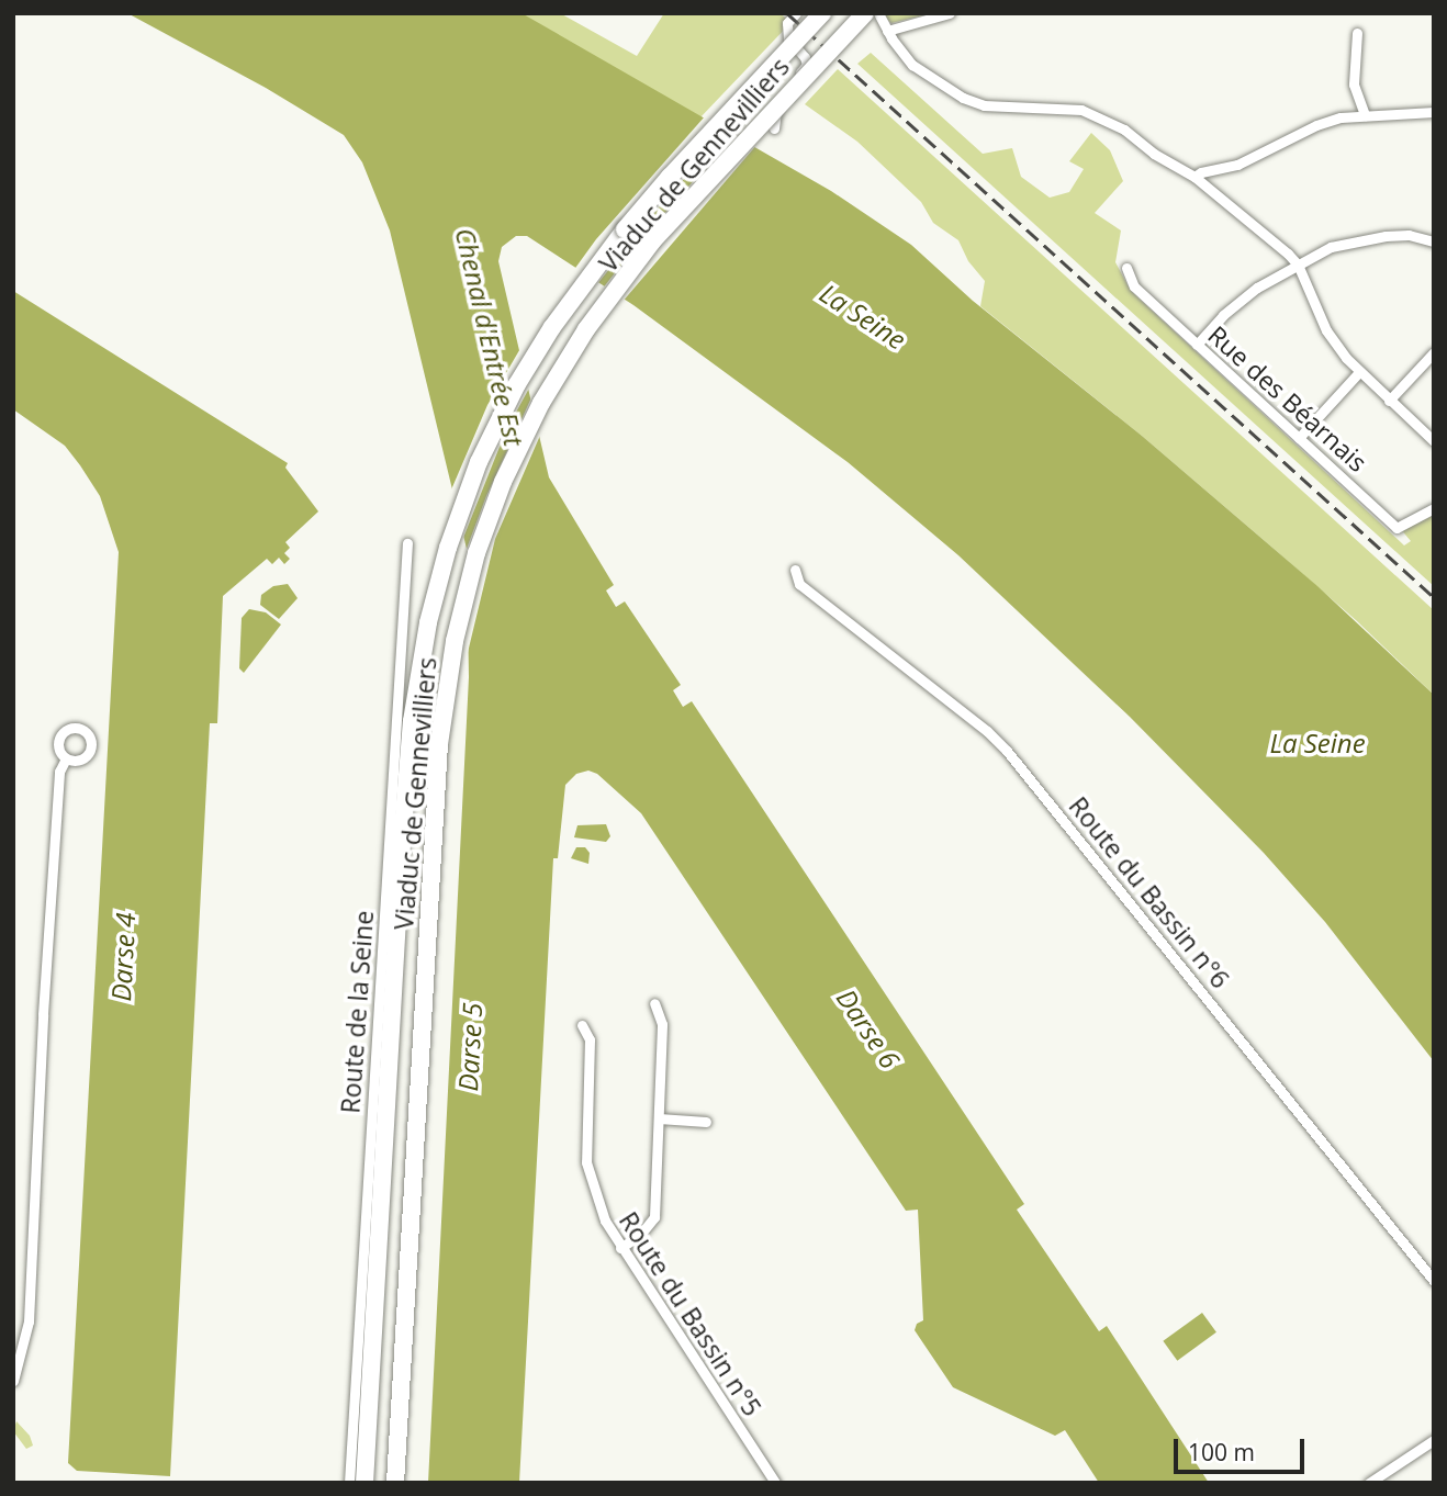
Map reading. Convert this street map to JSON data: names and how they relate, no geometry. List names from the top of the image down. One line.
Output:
{"streets":{"highway":["Viaduc de Gennevilliers"],"street":["Rue des Béarnais","Route du Bassin n°6","Route de la Seine","Route du Bassin n°5"]},"water":["La Seine","Chenal d'Entrée Est","Darse 4","Darse 6","Darse 5"],"scale_bar":"100 m"}
